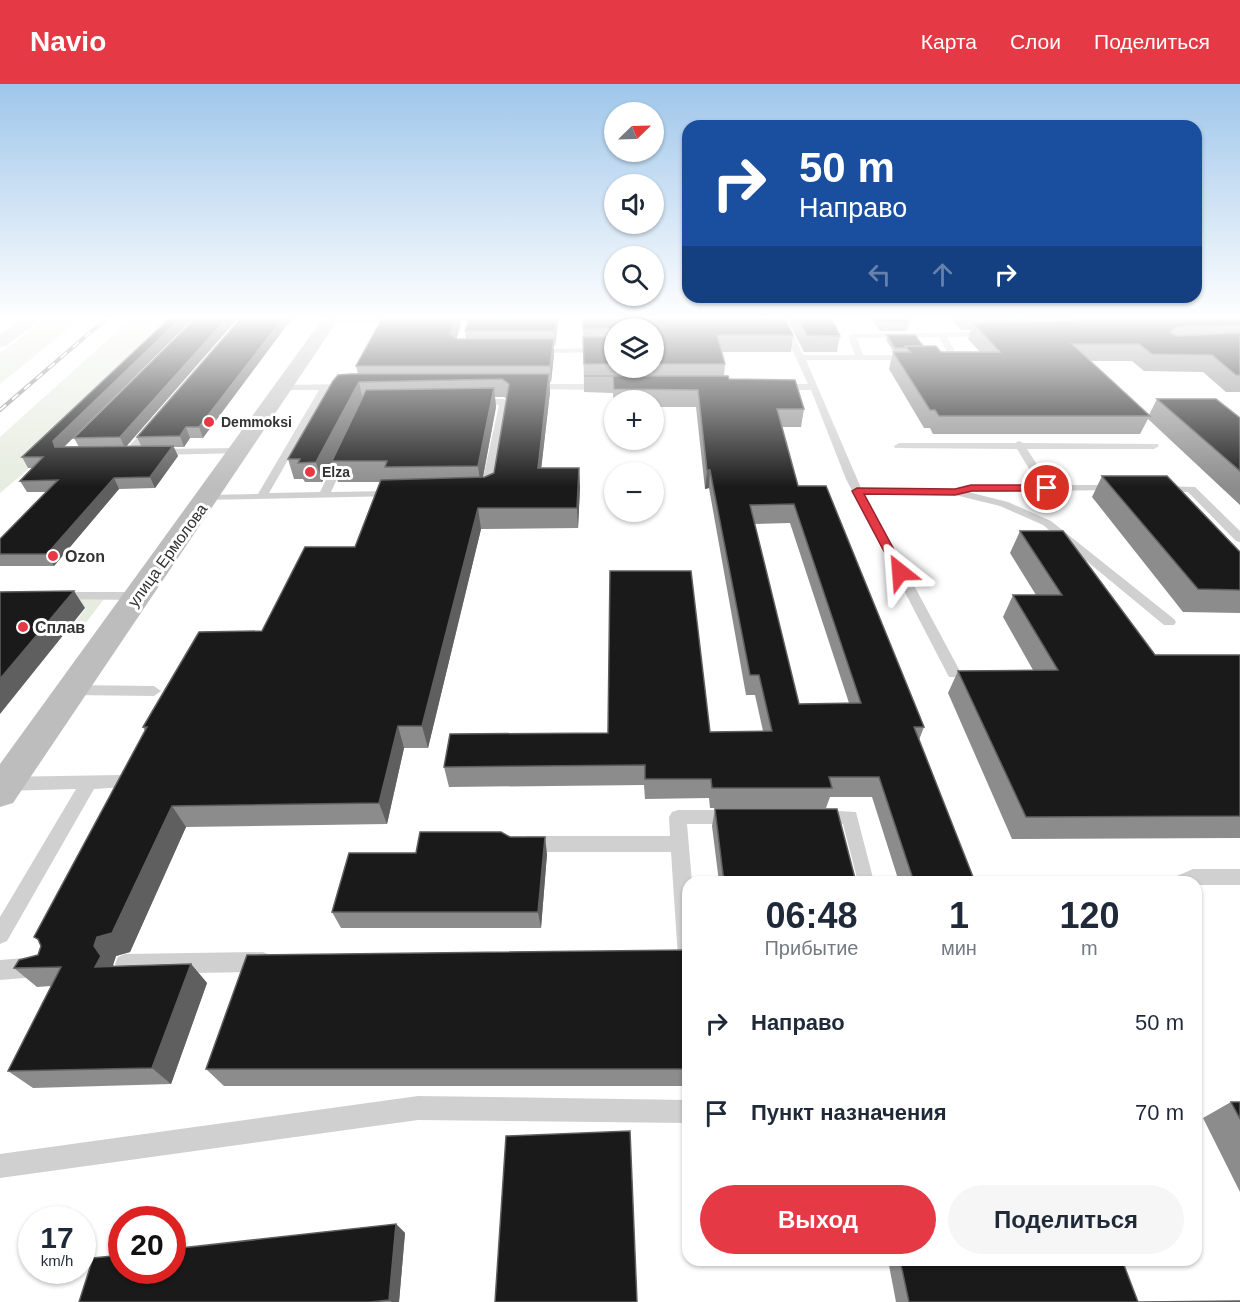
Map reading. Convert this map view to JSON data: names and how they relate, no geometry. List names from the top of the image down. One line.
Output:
{"streets":{"main road":["улица Ермолова"]},"places":["Demmoksi","Elza","Ozon","Сплав"],"north":"top right","page":{"header":"Navio","nav":["Карта","Слои","Поделиться"],"map_buttons":["+","−"],"turn":["50 m","Направо"],"eta":["06:48","Прибытие","1","мин","120","m"],"list":[{"name":"Направо","value":"50 m"},{"name":"Пункт назначения","value":"70 m"}],"buttons":["Выход","Поделиться"],"speed":"17 km/h","limit":"20"}}
